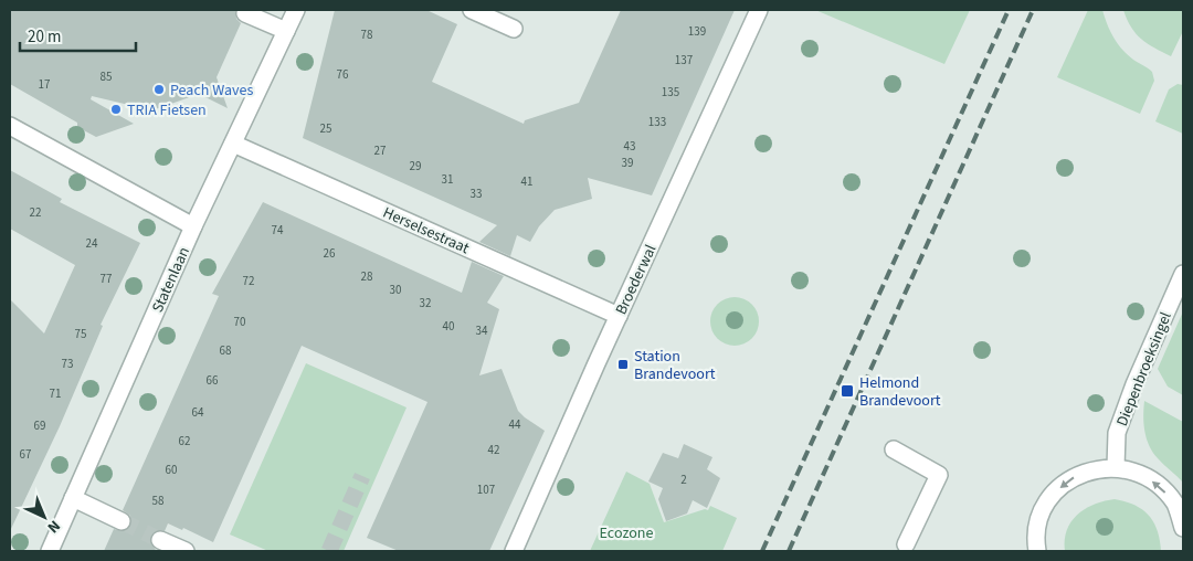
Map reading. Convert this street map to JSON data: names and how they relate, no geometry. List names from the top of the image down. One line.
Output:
{"streets":{"street":["Herselsestraat","Statenlaan","Broederwal","Diepenbroeksingel"]},"crossings":[["Herselsestraat","Statenlaan"],["Herselsestraat","Broederwal"]],"parks":["Ecozone"],"places":{"other":["Peach Waves","TRIA Fietsen"],"transit":["Station Brandevoort","Helmond Brandevoort"]},"house_numbers":["139","78","137","76","85","17","135","133","25","43","27","39","29","31","41","33","22","74","24","26","28","77","72","30","32","70","40","34","75","68","73","66","71","64","44","69","62","42","67","60","2","107","58"],"scale_bar":"20 m","north":"bottom right"}
